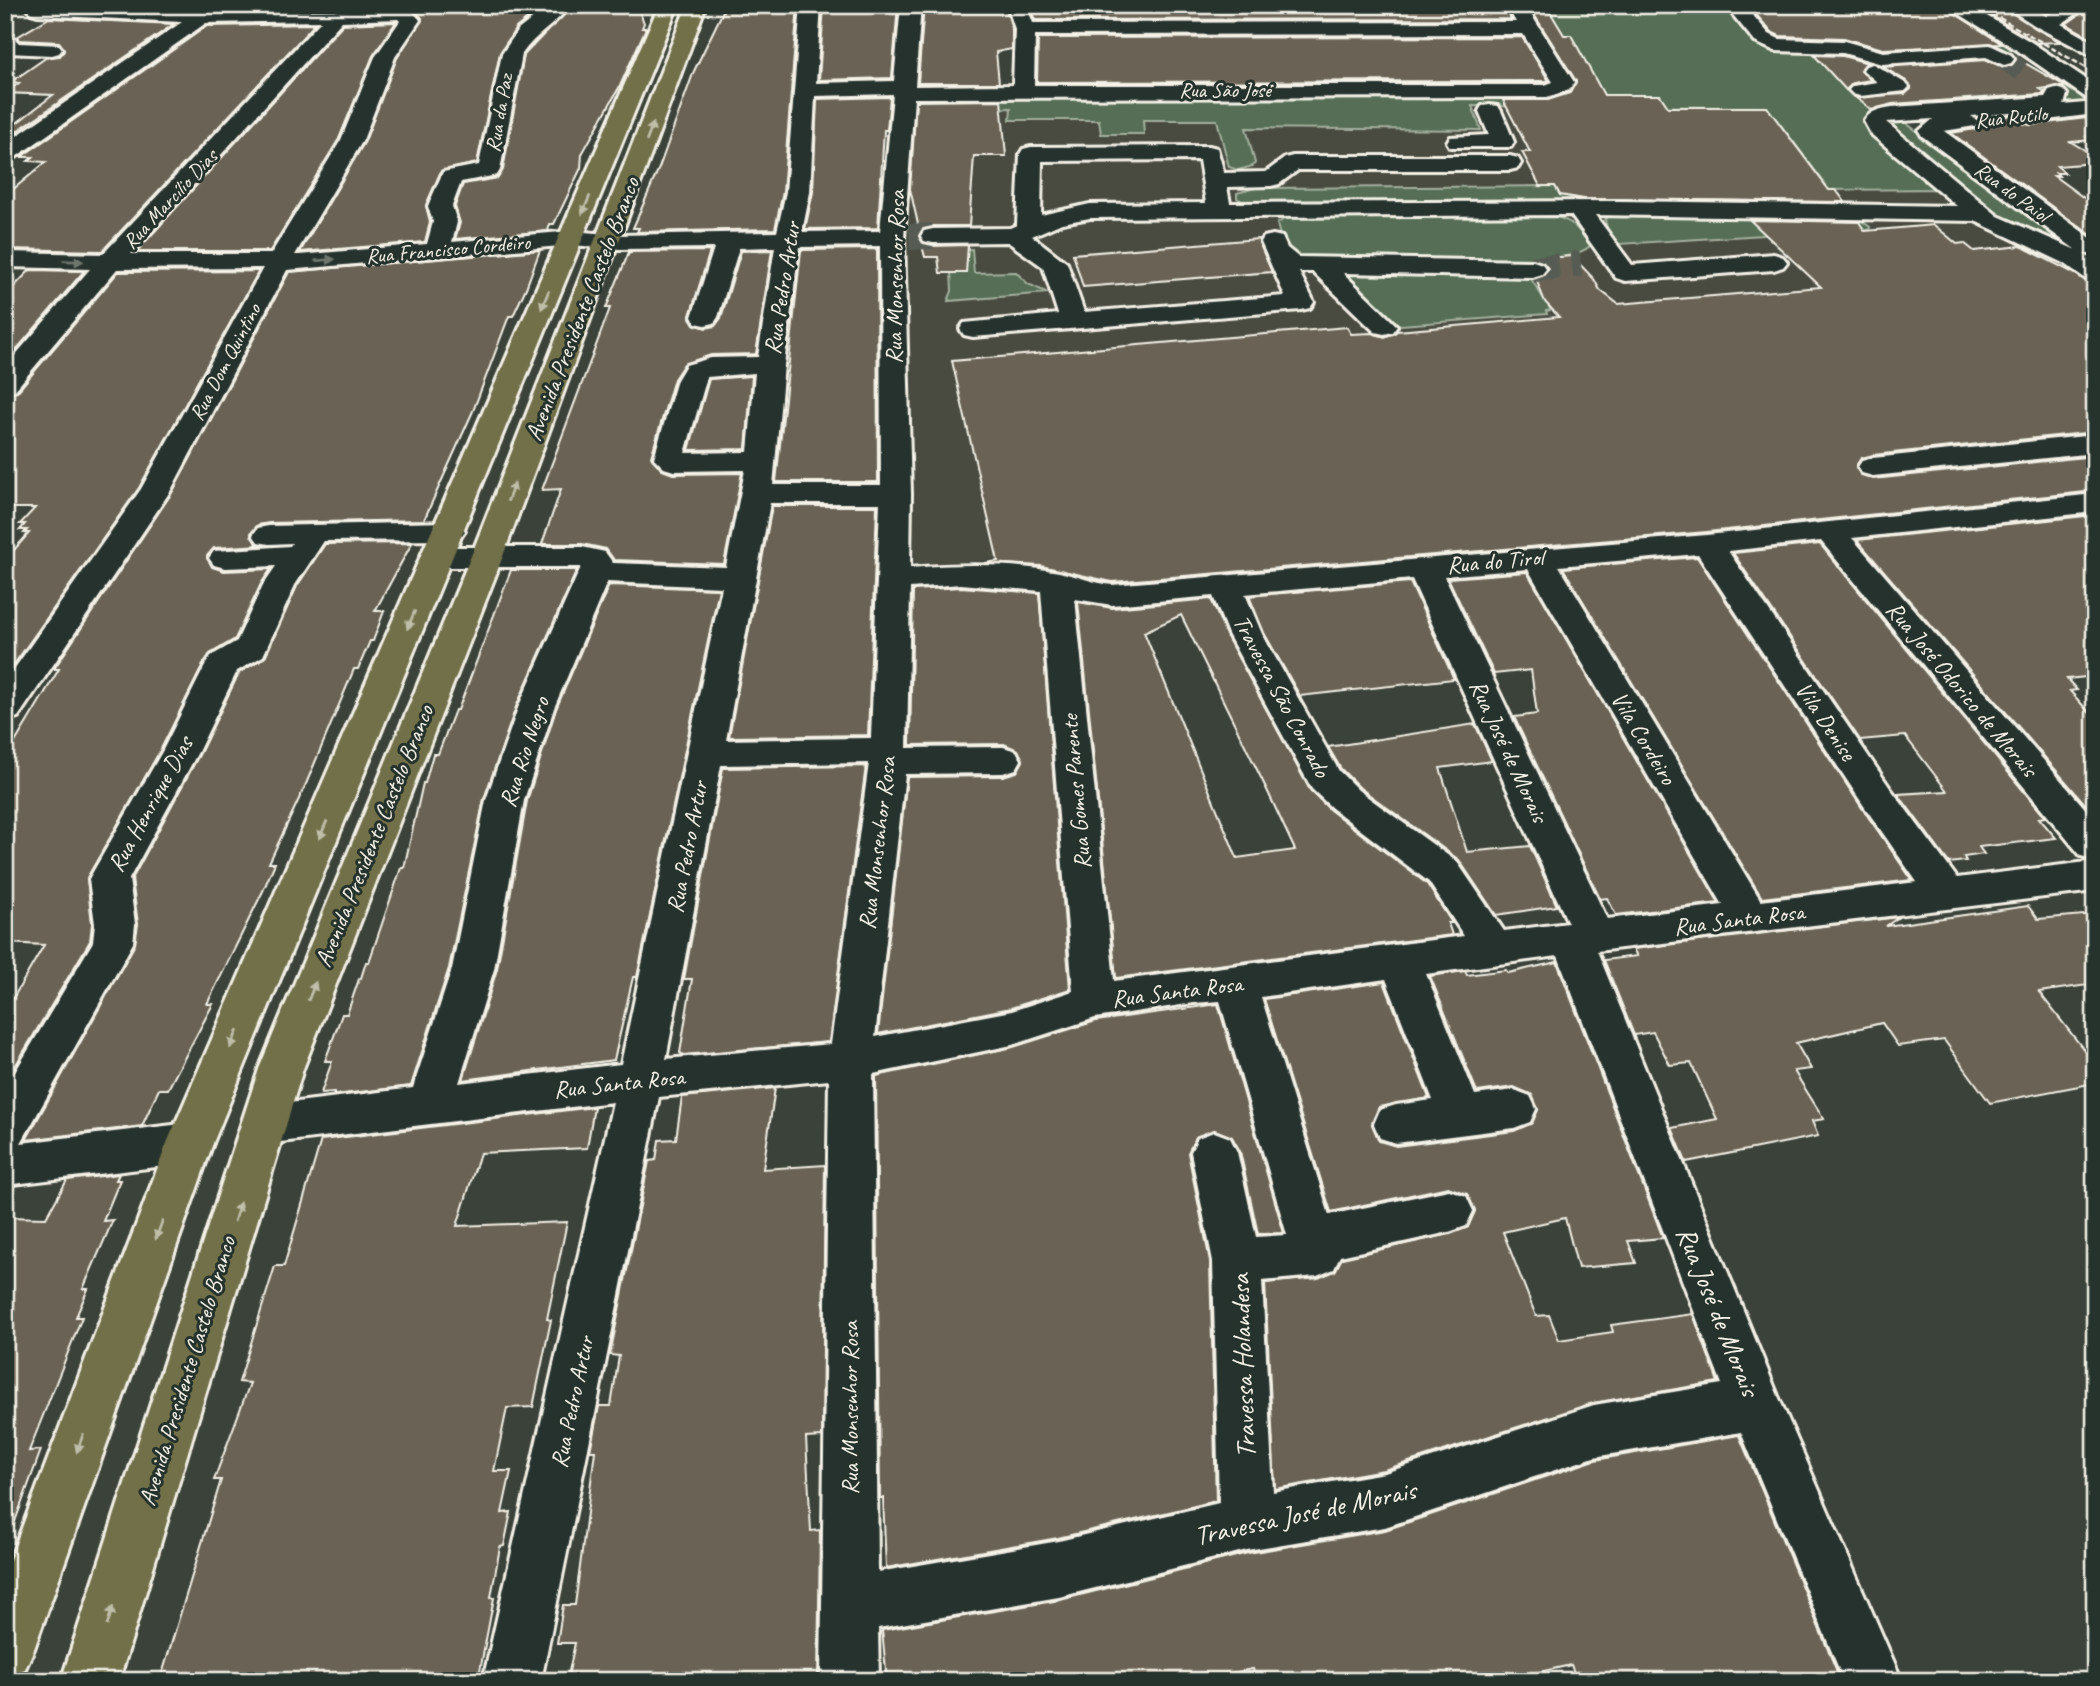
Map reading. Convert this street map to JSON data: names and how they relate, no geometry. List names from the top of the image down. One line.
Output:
{"streets":{"main road":["Avenida Presidente Castelo Branco"],"street":["Rua São José","Rua da Paz","Rua Rutilo","Rua do Paiol","Rua Marcílio Dias","Rua Francisco Cordeiro","Rua Monsenhor Rosa","Rua Pedro Artur","Rua Dom Quintino","Rua do Tirol","Rua José Odorico de Morais","Travessa São Conrado","Vila Denise","Vila Cordeiro","Rua José de Morais","Rua Rio Negro","Rua Gomes Parente","Rua Henrique Dias","Rua Santa Rosa","Travessa Holandesa","Travessa José de Morais"]},"crossings":[["Rua São José","Rua Monsenhor Rosa"],["Rua São José","Rua Pedro Artur"],["Rua da Paz","Rua Francisco Cordeiro"],["Rua Rutilo","Rua do Paiol"],["Rua Marcílio Dias","Rua Francisco Cordeiro"],["Rua Francisco Cordeiro","Rua Monsenhor Rosa"],["Rua Francisco Cordeiro","Rua Pedro Artur"],["Rua Francisco Cordeiro","Avenida Presidente Castelo Branco"],["Rua Francisco Cordeiro","Rua Dom Quintino"],["Rua Monsenhor Rosa","Rua do Tirol"],["Rua Monsenhor Rosa","Rua Santa Rosa"],["Rua Monsenhor Rosa","Travessa José de Morais"],["Rua Pedro Artur","Rua Santa Rosa"],["Avenida Presidente Castelo Branco","Rua Santa Rosa"],["Rua do Tirol","Rua José Odorico de Morais"],["Rua do Tirol","Travessa São Conrado"],["Rua do Tirol","Vila Denise"],["Rua do Tirol","Vila Cordeiro"],["Rua do Tirol","Rua José de Morais"],["Rua do Tirol","Rua Gomes Parente"],["Travessa São Conrado","Rua Santa Rosa"],["Vila Denise","Rua Santa Rosa"],["Vila Cordeiro","Rua Santa Rosa"],["Rua José de Morais","Rua Santa Rosa"],["Rua José de Morais","Travessa José de Morais"],["Rua Rio Negro","Rua Santa Rosa"],["Rua Gomes Parente","Rua Santa Rosa"],["Travessa Holandesa","Travessa José de Morais"]]}
